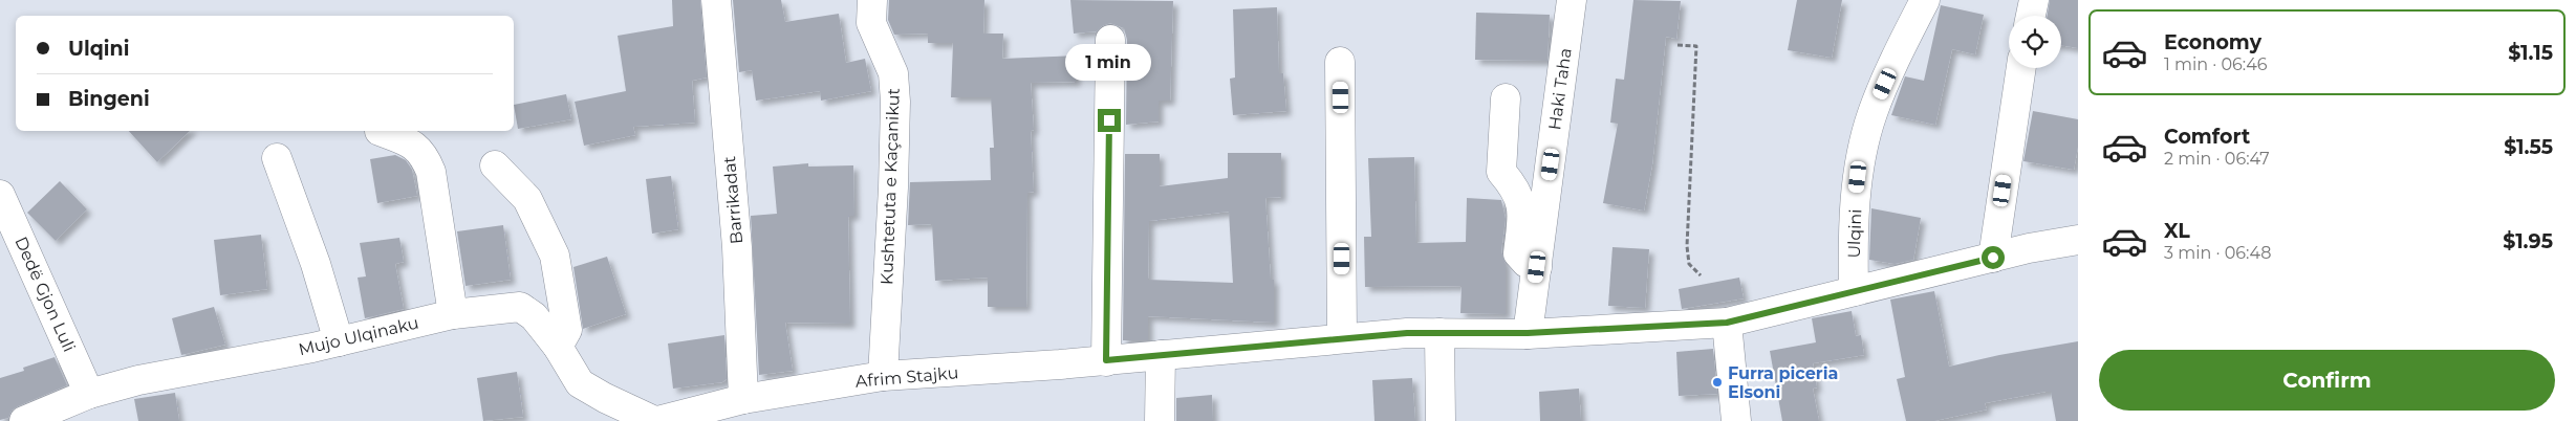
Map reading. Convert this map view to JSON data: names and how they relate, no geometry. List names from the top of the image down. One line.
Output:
{"streets":{"street":["Haki Taha","Kushtetuta e Kaçanikut","Barrikadat","Ulqini","Dedë Gjon Luli","Mujo Ulqinaku","Afrim Stajku"]},"crossings":[["Haki Taha","Afrim Stajku"],["Kushtetuta e Kaçanikut","Afrim Stajku"],["Barrikadat","Afrim Stajku"],["Dedë Gjon Luli","Mujo Ulqinaku"],["Mujo Ulqinaku","Afrim Stajku"]],"places":["Furra piceria Elsoni"],"page":{"list":[{"name":"Economy","note":"1 min · 06:46","value":"$1.15"},{"name":"Comfort","note":"2 min · 06:47","value":"$1.55"},{"name":"XL","note":"3 min · 06:48","value":"$1.95"}],"banner":["Ulqini","Bingeni"],"bubble":"1 min","buttons":"Confirm"}}
